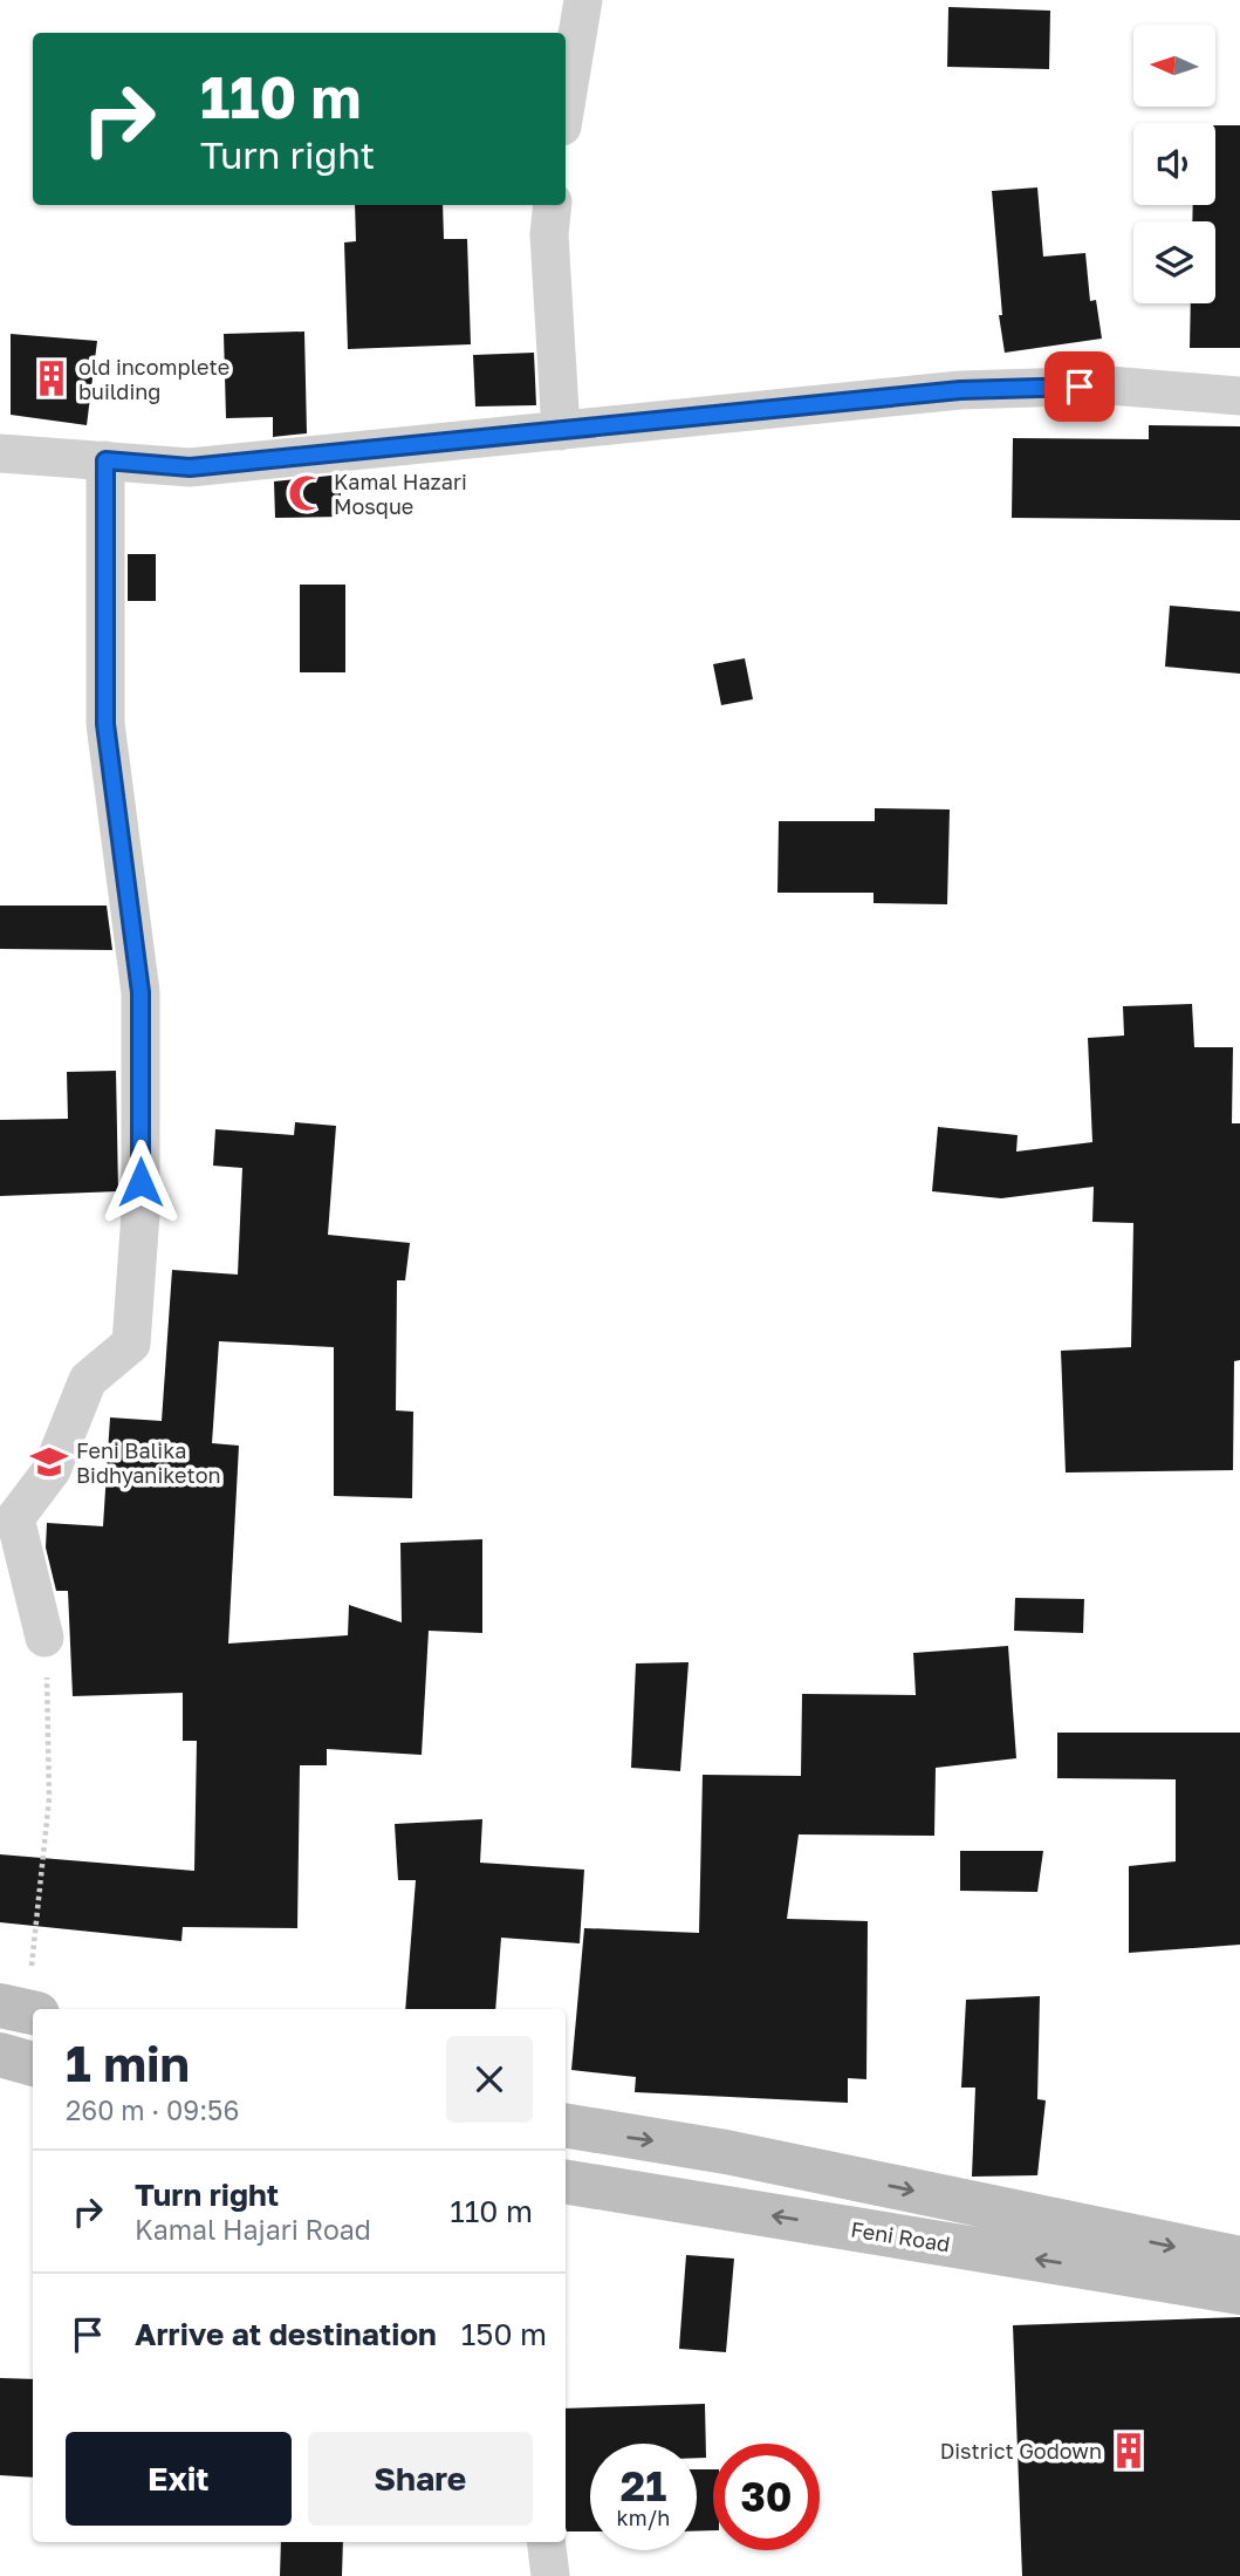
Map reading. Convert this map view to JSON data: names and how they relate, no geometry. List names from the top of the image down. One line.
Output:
{"streets":{"main road":["Feni Road"]},"places":{"building":["old incomplete building","District Godown"],"mosque":["Kamal Hazari Mosque"],"school or university":["Feni Balika Bidhyaniketon"]},"north":"left","page":{"turn":["110 m","Turn right"],"heading":["1 min","260 m · 09:56"],"list":[{"name":"Turn right","note":"Kamal Hajari Road","value":"110 m"},{"name":"Arrive at destination","value":"150 m"}],"buttons":["Exit","Share"],"speed":"21 km/h","limit":"30"}}
